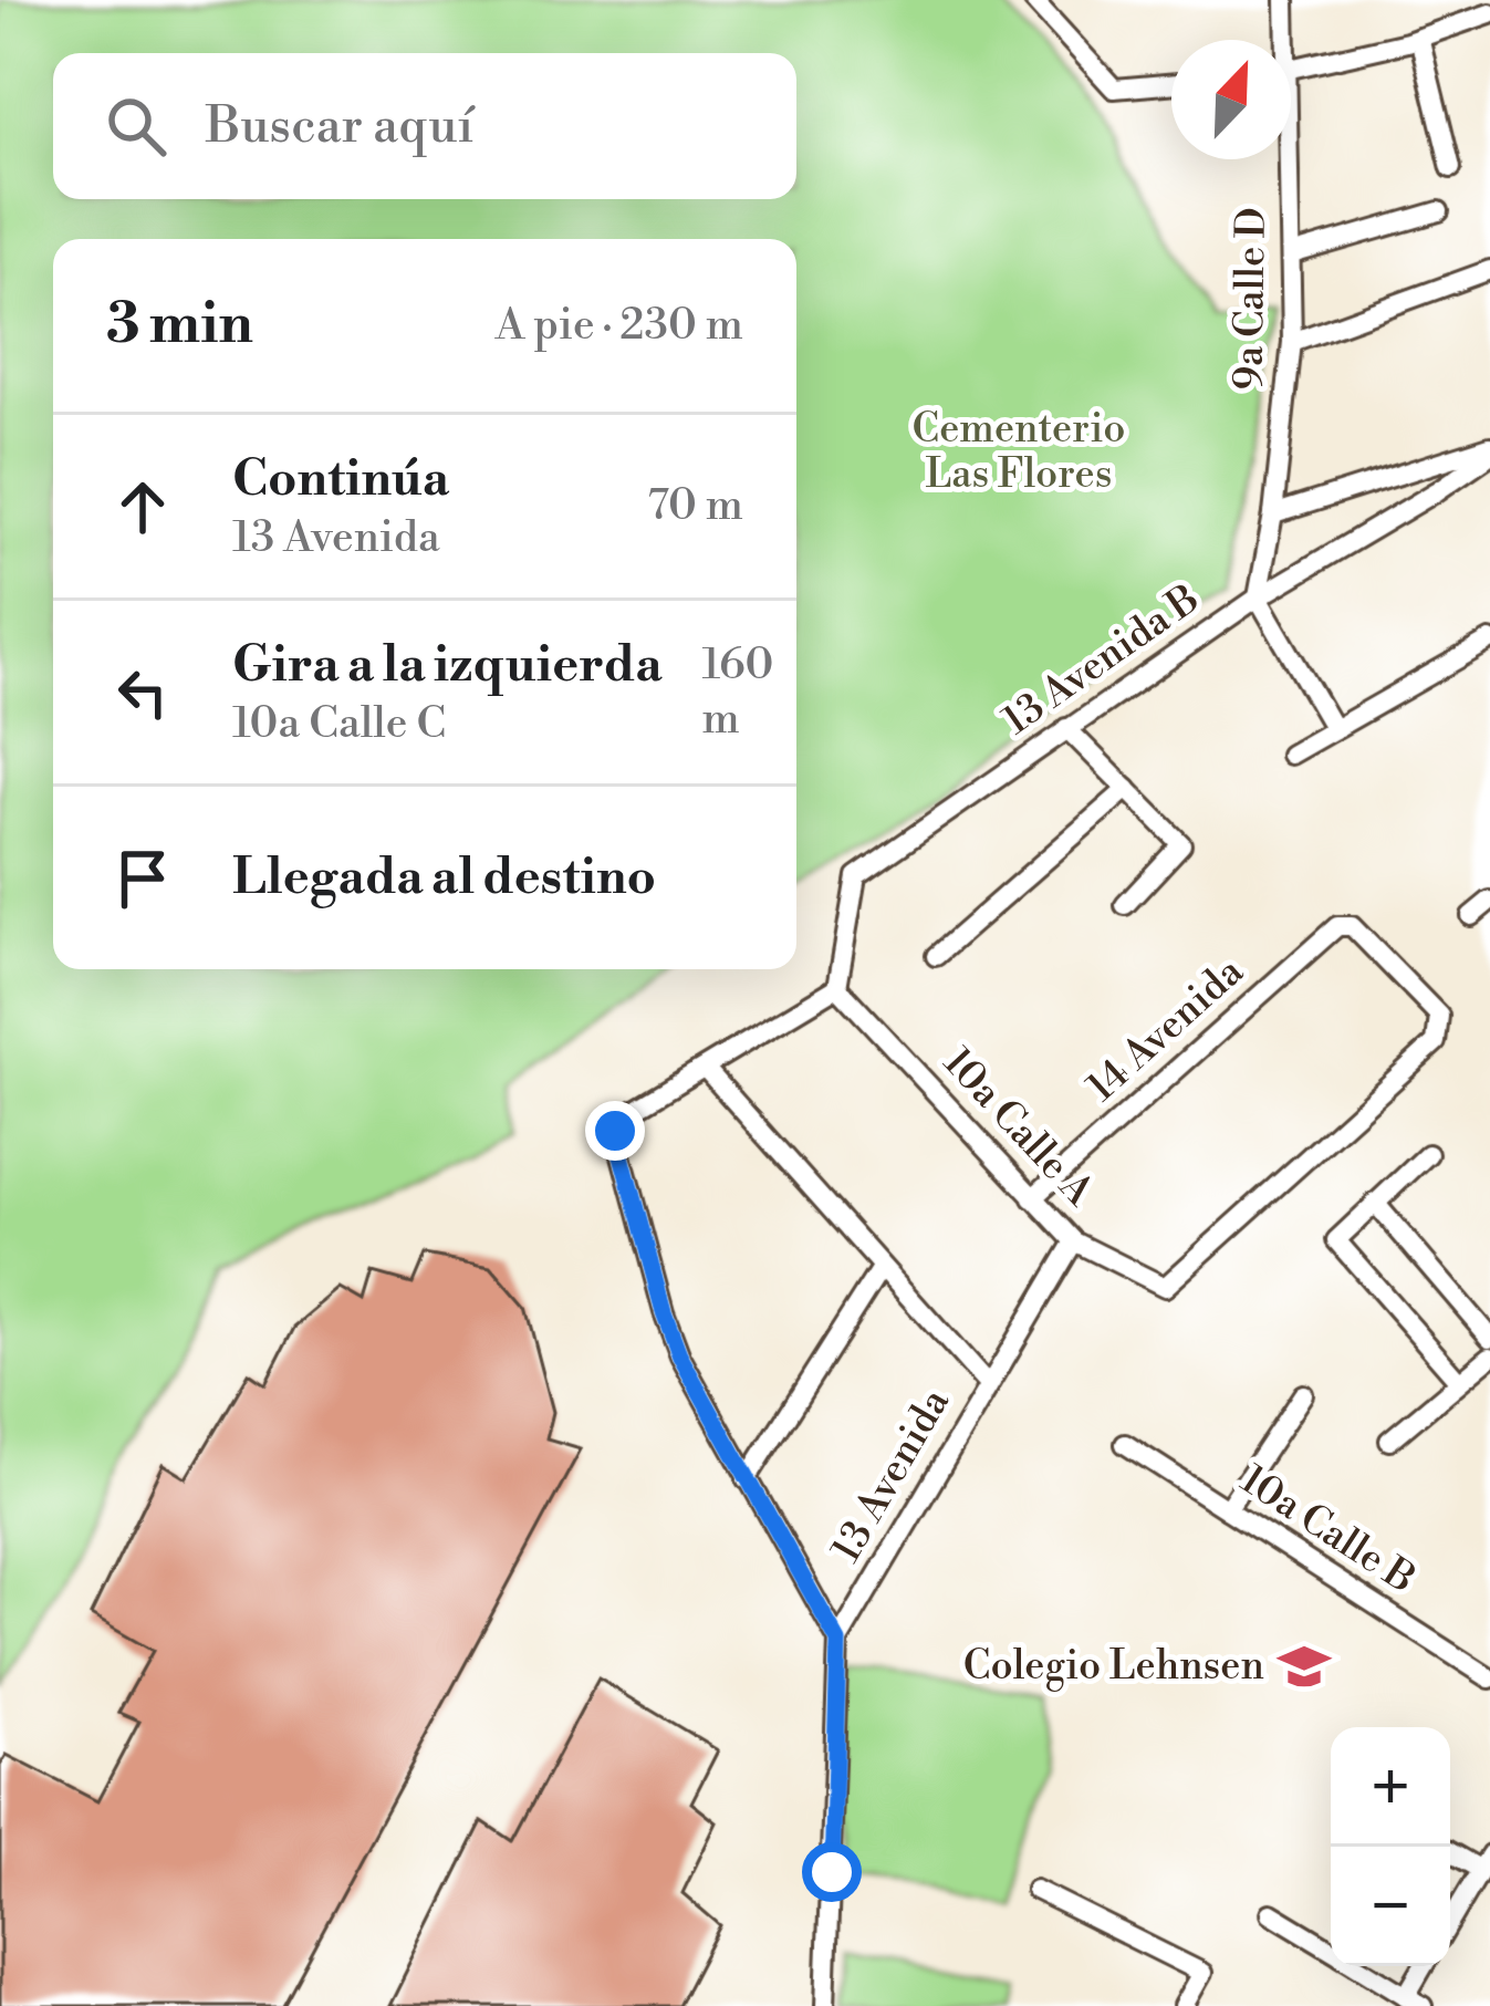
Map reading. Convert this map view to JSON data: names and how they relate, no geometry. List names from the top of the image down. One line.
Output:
{"streets":{"street":["9a Calle D","13 Avenida B","14 Avenida","10a Calle A","13 Avenida","10a Calle B"]},"crossings":[["9a Calle D","13 Avenida B"],["13 Avenida B","10a Calle A"],["14 Avenida","10a Calle A"],["10a Calle A","13 Avenida"]],"parks":["Cementerio Las Flores"],"places":{"school or university":["Colegio Lehnsen"]},"north":"top right","page":{"search":"Buscar aquí","heading":["3 min","A pie · 230 m"],"list":[["Continúa","13 Avenida","70 m"],["Gira a la izquierda","10a Calle C","160 m"],"Llegada al destino"],"map_buttons":["+","−"]}}
